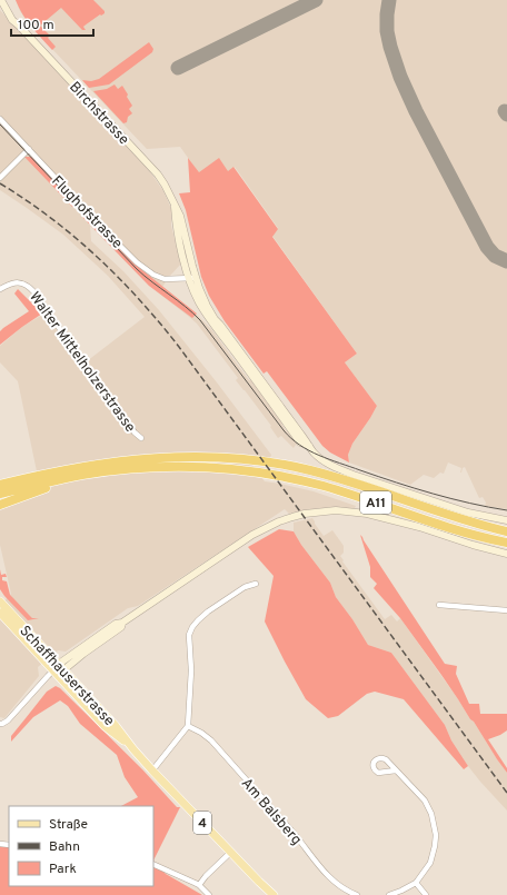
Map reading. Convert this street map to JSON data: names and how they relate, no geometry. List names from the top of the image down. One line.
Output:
{"streets":{"highway":["A11"],"main road":["Birchstrasse","Schaffhauserstrasse","4"],"street":["Flughofstrasse","Walter Mittelholzerstrasse","Am Balsberg"]},"crossings":[["Birchstrasse","Flughofstrasse"]],"legend":["Straße","Bahn","Park"],"scale_bar":"100 m"}
